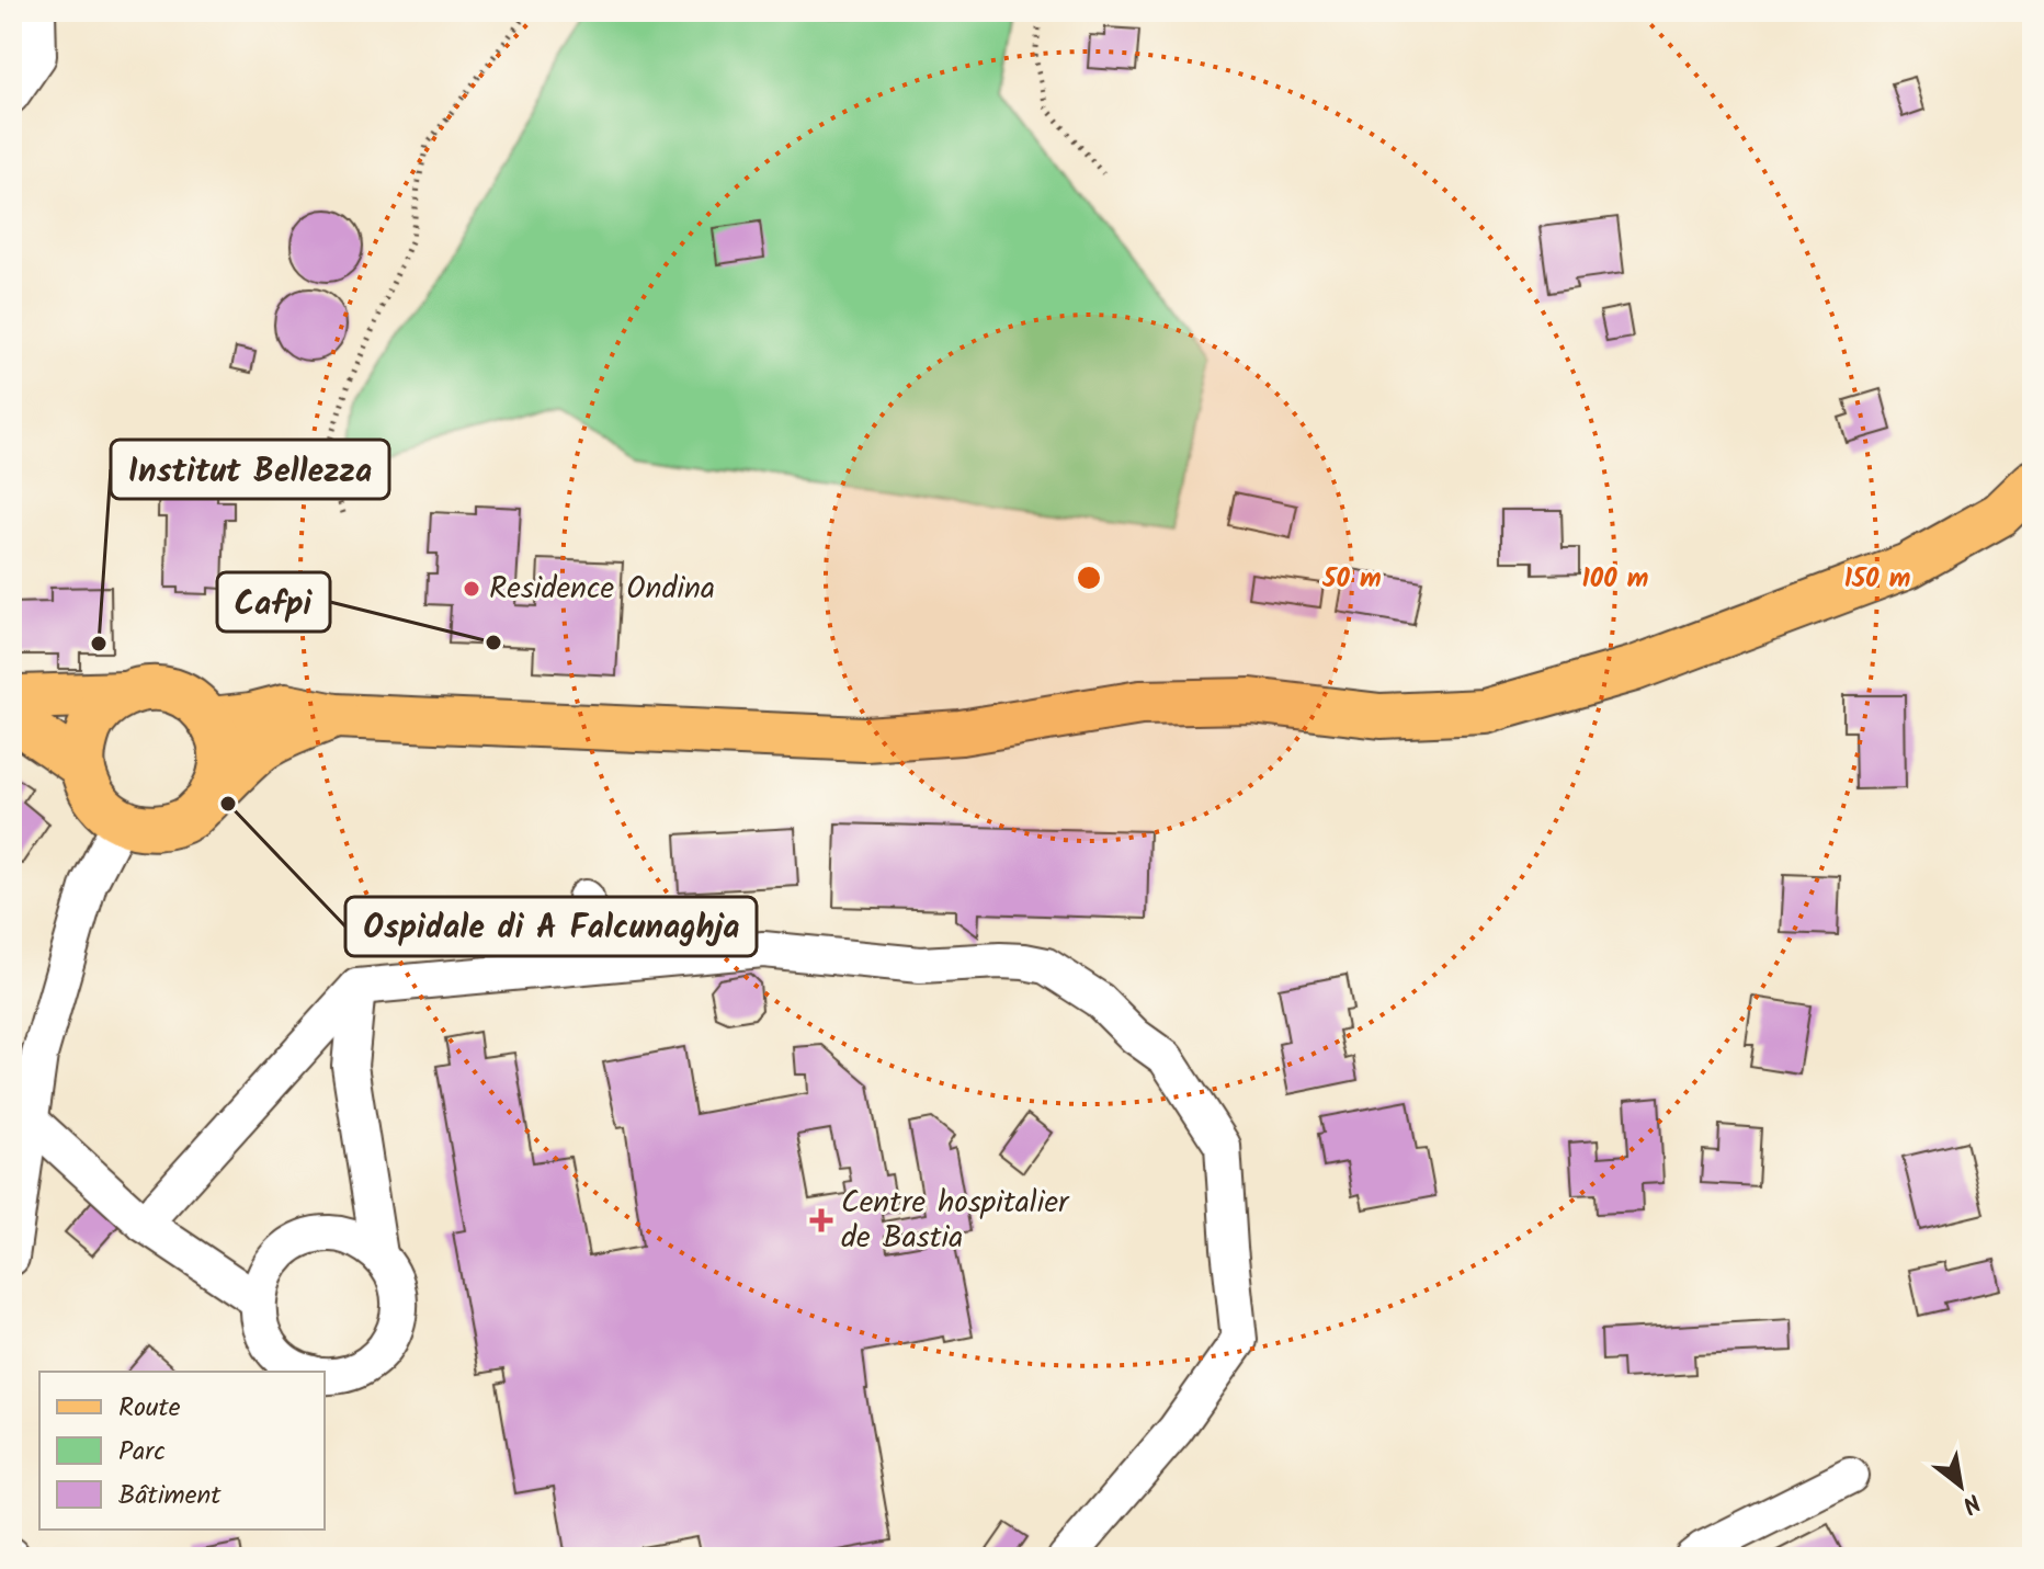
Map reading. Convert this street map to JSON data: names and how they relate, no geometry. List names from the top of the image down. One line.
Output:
{"places":{"other":["Residence Ondina","Cafpi","Institut Bellezza","Ospidale di A Falcunaghja"],"health":["Centre hospitalier de Bastia"]},"legend":["Route","Parc","Bâtiment"],"north":"bottom right","rings":["50 m","100 m","150 m"]}
